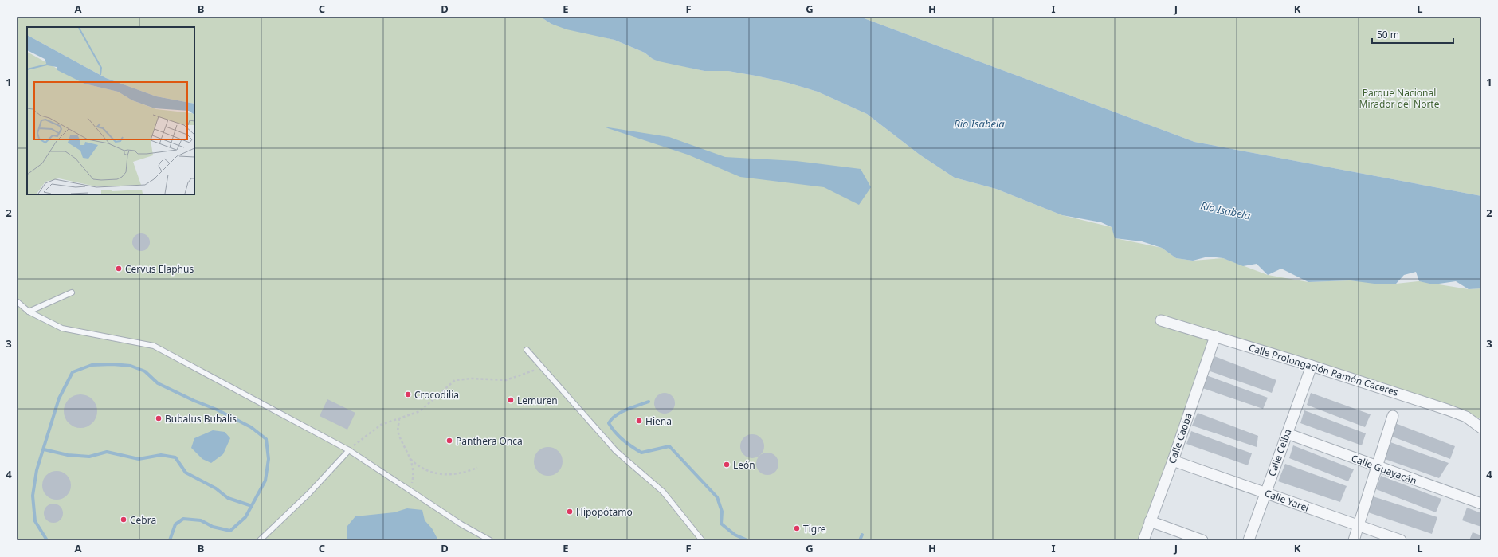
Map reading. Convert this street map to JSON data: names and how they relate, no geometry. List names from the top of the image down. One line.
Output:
{"streets":{"street":["Calle Prolongación Ramón Cáceres","Calle Caoba","Calle Ceiba","Calle Guayacán","Calle Yarei"]},"crossings":[["Calle Prolongación Ramón Cáceres","Calle Caoba"],["Calle Prolongación Ramón Cáceres","Calle Ceiba"],["Calle Caoba","Calle Yarei"],["Calle Ceiba","Calle Guayacán"],["Calle Ceiba","Calle Yarei"]],"water":["Río Isabela"],"parks":["Parque Nacional Mirador del Norte"],"places":["Cervus Elaphus","Crocodilia","Lemuren","Bubalus Bubalis","Hiena","Panthera Onca","León","Hipopótamo","Cebra","Tigre"],"scale_bar":"50 m","grid":{"columns":["A","B","C","D","E","F","G","H","I","J","K","L"],"rows":["1","2","3","4"]}}
